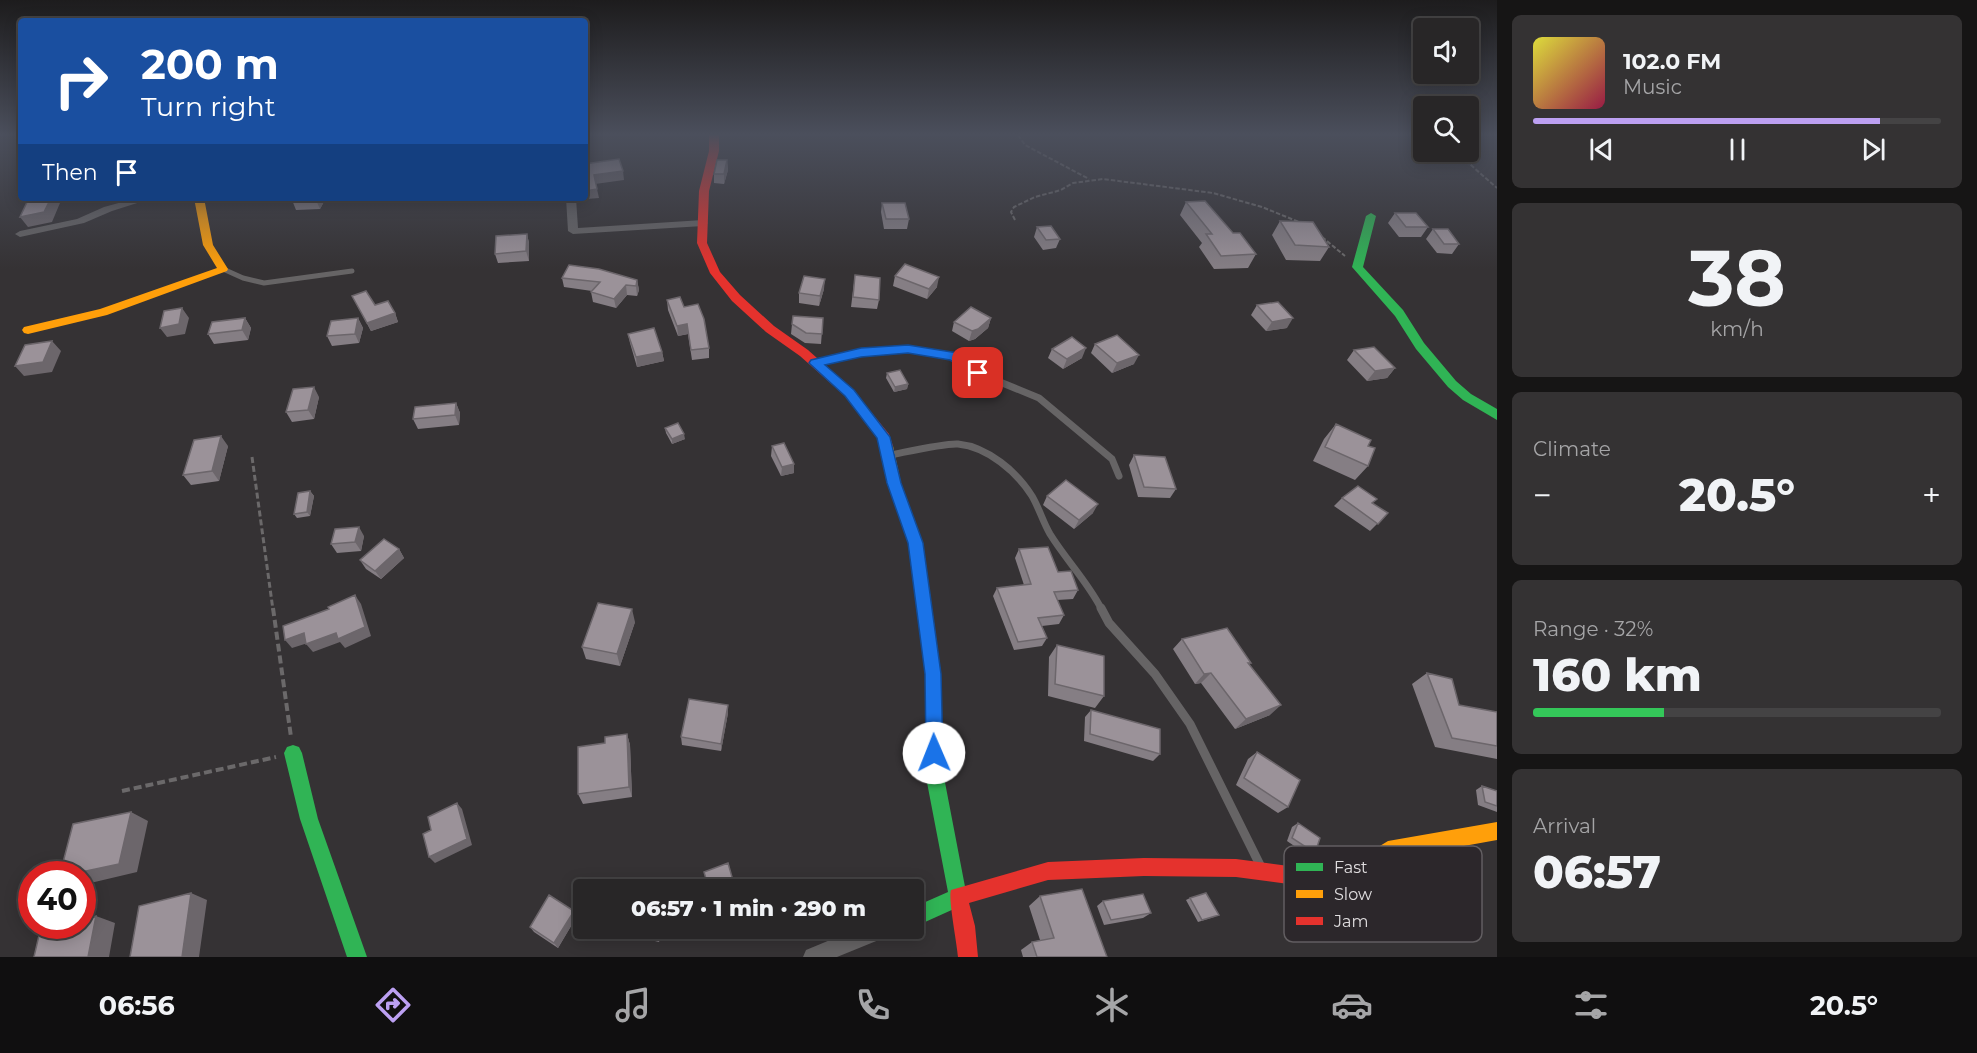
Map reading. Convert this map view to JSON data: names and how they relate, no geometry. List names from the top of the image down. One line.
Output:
{"legend":["Fast","Slow","Jam"],"page":{"turn":["200 m","Turn right"],"song":["102.0 FM","Music"],"then":"Then","tile":[["38","km/h"],"Climate",["Range · 32%","160 km"],["Arrival","06:57"]],"heat":["−","20.5°","+"],"limit":"40","trip":"06:57 · 1 min · 290 m","tabs":["06:56","20.5°"]}}
